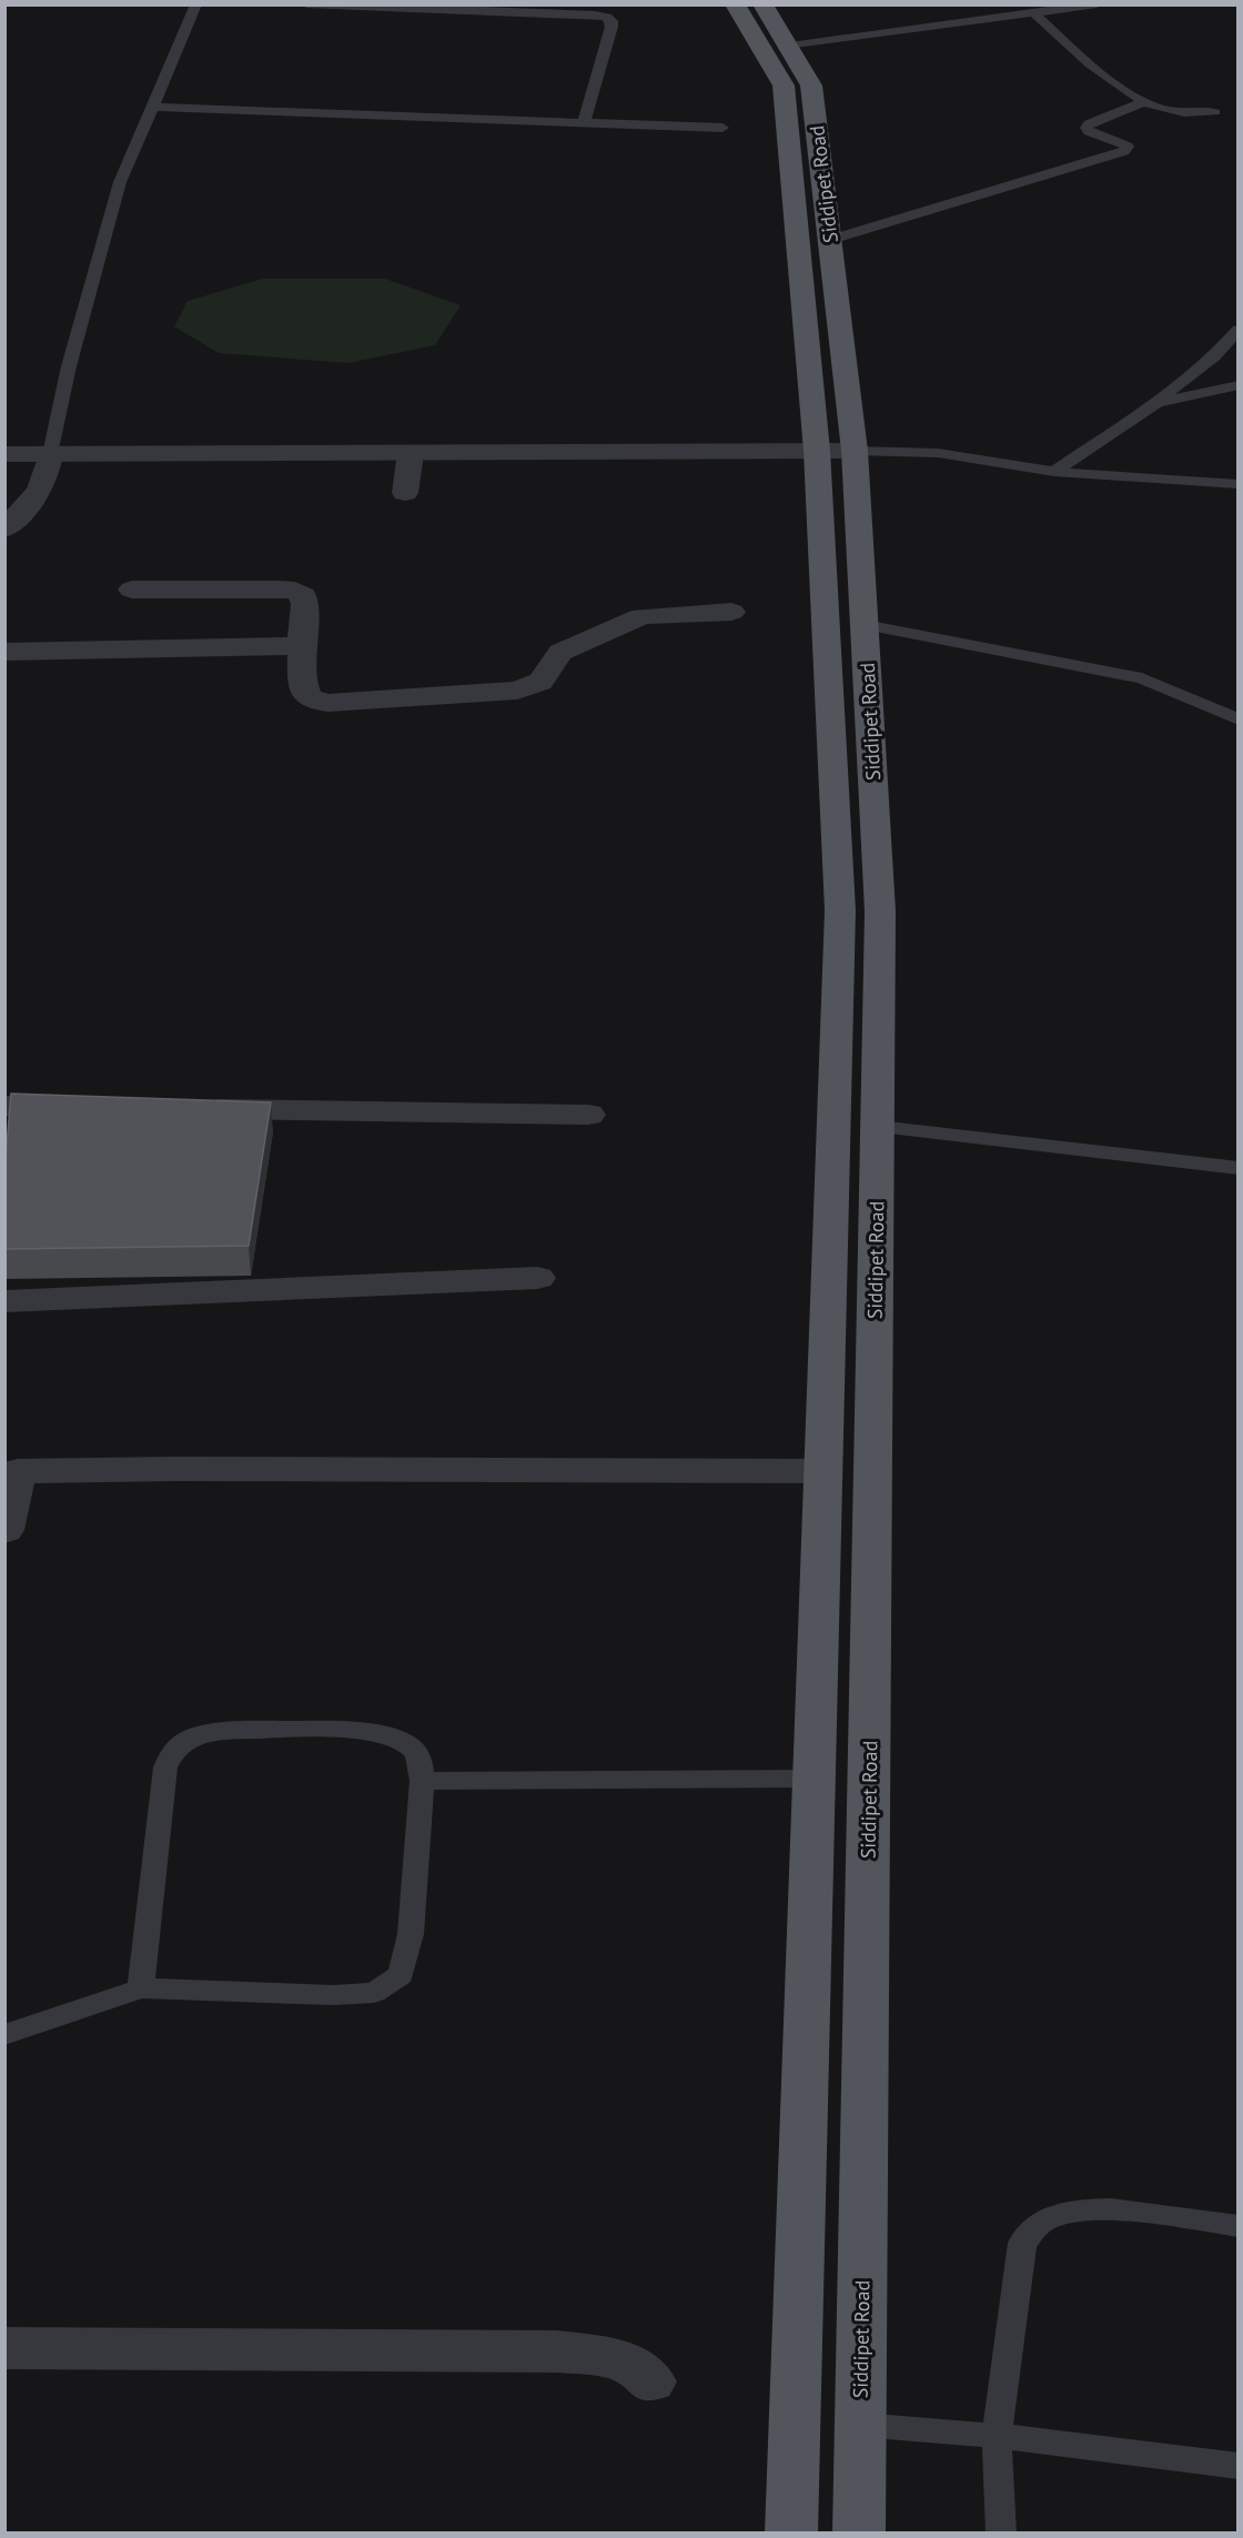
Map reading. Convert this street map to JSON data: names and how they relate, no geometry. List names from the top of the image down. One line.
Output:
{"streets":{"main road":["Siddipet Road"]}}
